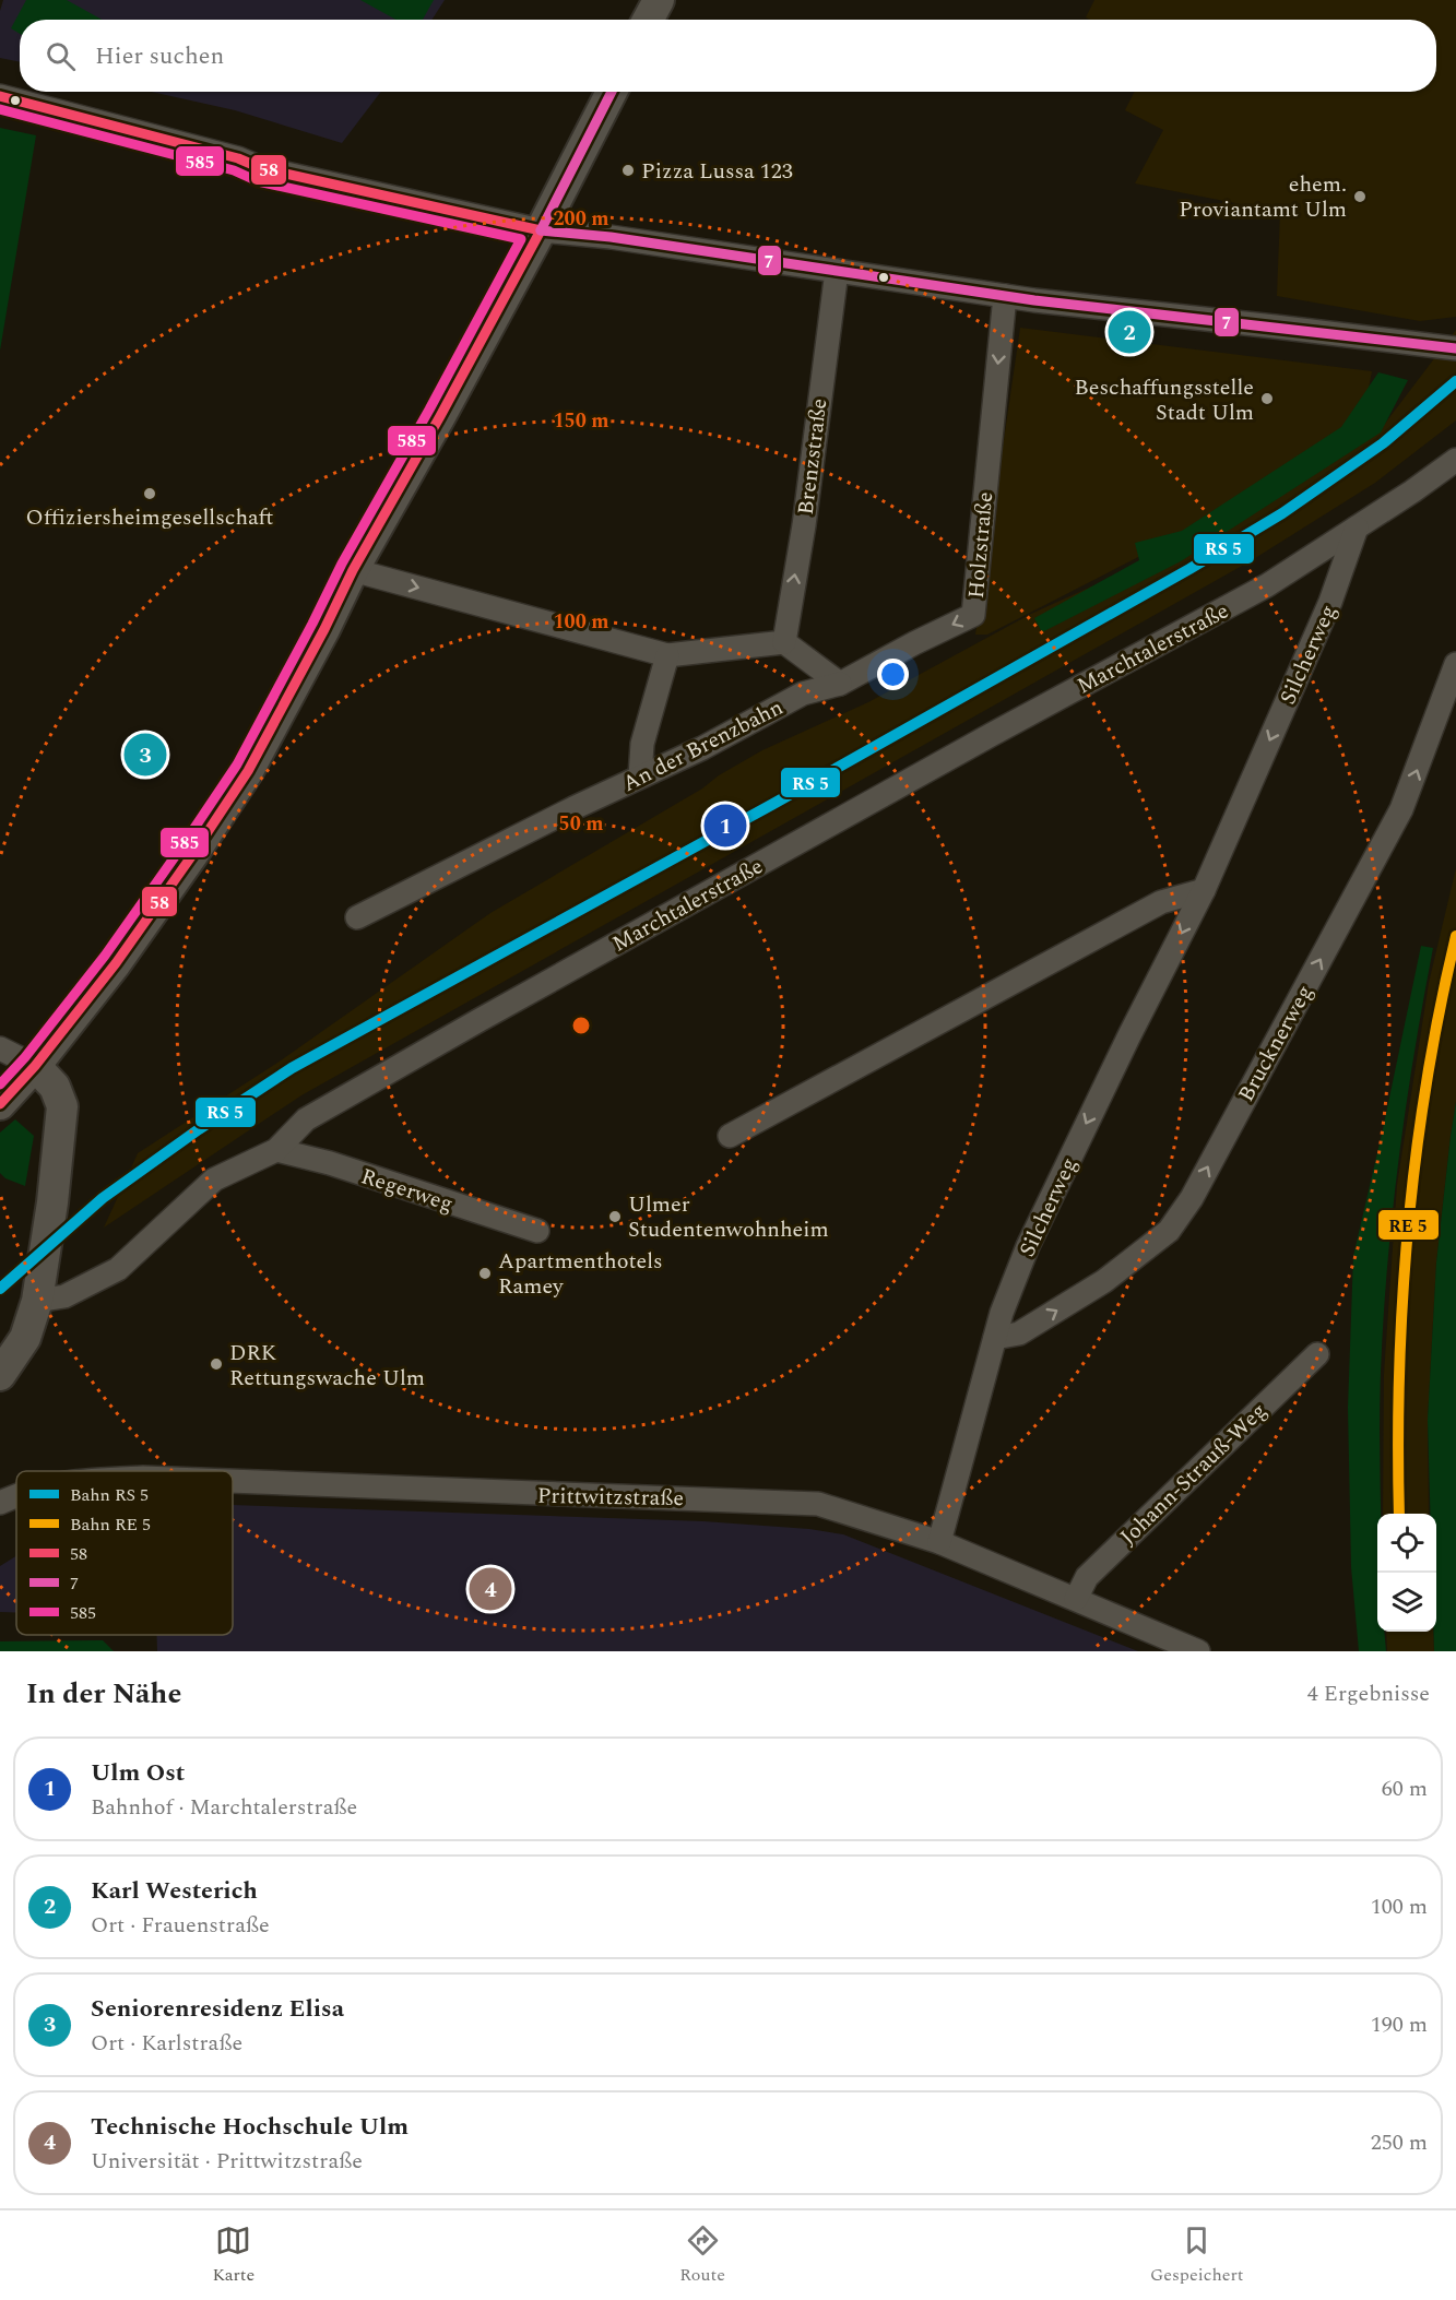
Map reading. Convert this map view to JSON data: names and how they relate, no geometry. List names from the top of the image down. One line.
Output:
{"streets":{"street":["Brenzstraße","Holzstraße","Marchtalerstraße","Silcherweg","An der Brenzbahn","Brucknerweg","Regerweg","Johann-Strauß-Weg","Prittwitzstraße"]},"crossings":[["Holzstraße","An der Brenzbahn"],["Marchtalerstraße","Silcherweg"],["Marchtalerstraße","Regerweg"],["Silcherweg","Brucknerweg"],["Silcherweg","Prittwitzstraße"],["Johann-Strauß-Weg","Prittwitzstraße"]],"one_way":["Brenzstraße","Holzstraße","Silcherweg","Brucknerweg"],"places":["Pizza Lussa 123","ehem. Proviantamt Ulm","Beschaffungsstelle Stadt Ulm","Offiziersheimgesellschaft","Ulmer Studentenwohnheim","Apartmenthotels Ramey","DRK Rettungswache Ulm"],"lines":["transit line 7","transit line 58","transit line 585"],"legend":["Bahn RS 5","Bahn RE 5","58","7","585"],"page":{"search":"Hier suchen","pins":["2","3","1","4"],"heading":["In der Nähe","4 Ergebnisse"],"list":[{"mark":"1","name":"Ulm Ost","note":"Bahnhof · Marchtalerstraße","value":"60 m"},{"mark":"2","name":"Karl Westerich","note":"Ort · Frauenstraße","value":"100 m"},{"mark":"3","name":"Seniorenresidenz Elisa","note":"Ort · Karlstraße","value":"190 m"},{"mark":"4","name":"Technische Hochschule Ulm","note":"Universität · Prittwitzstraße","value":"250 m"}],"nav":["Karte","Route","Gespeichert"]},"rings":["200 m","150 m","100 m","50 m"]}
